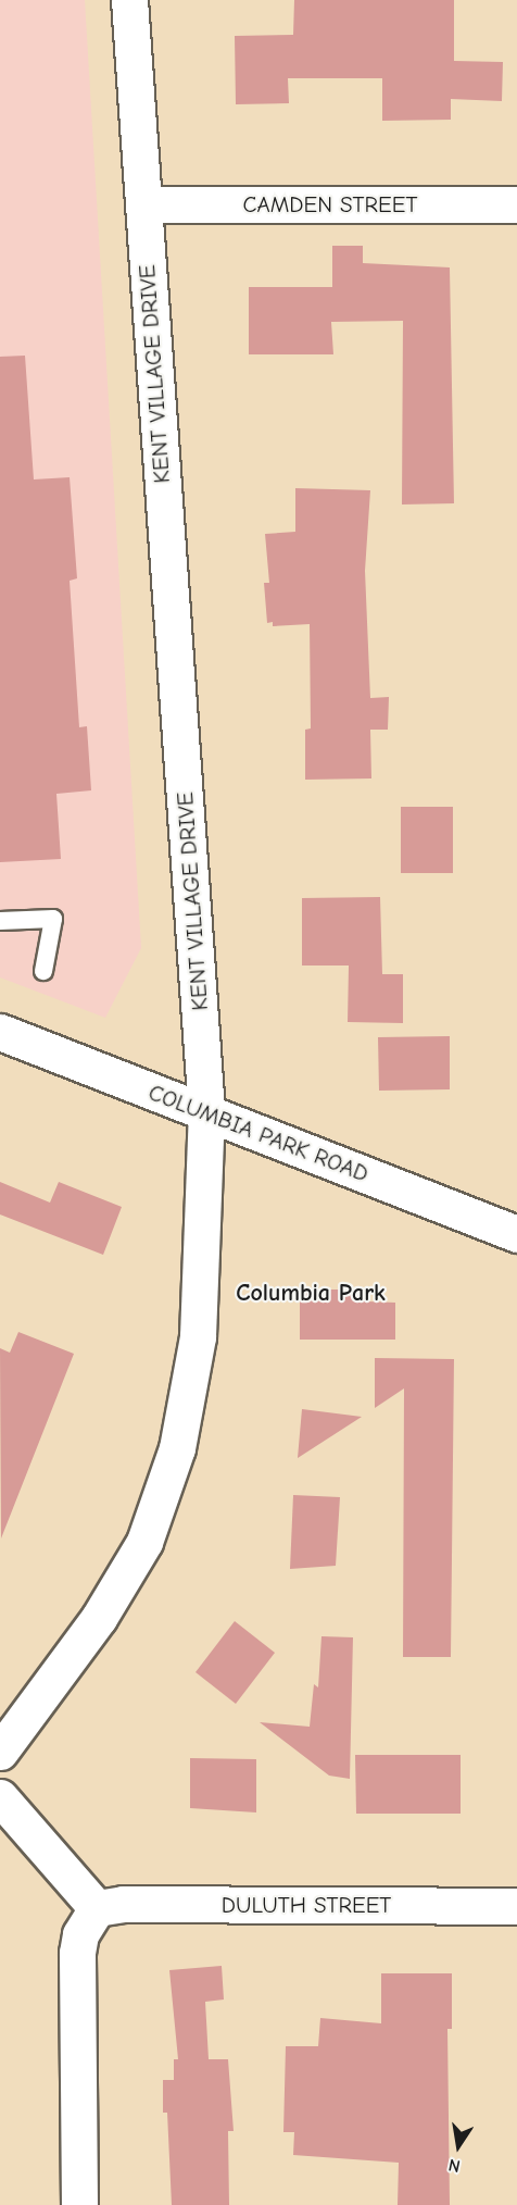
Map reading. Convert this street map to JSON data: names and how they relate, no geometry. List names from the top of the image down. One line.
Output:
{"streets":{"street":["CAMDEN STREET","KENT VILLAGE DRIVE","COLUMBIA PARK ROAD","DULUTH STREET"]},"crossings":[["CAMDEN STREET","KENT VILLAGE DRIVE"],["KENT VILLAGE DRIVE","COLUMBIA PARK ROAD"]],"districts":["Columbia Park"],"north":"bottom"}
